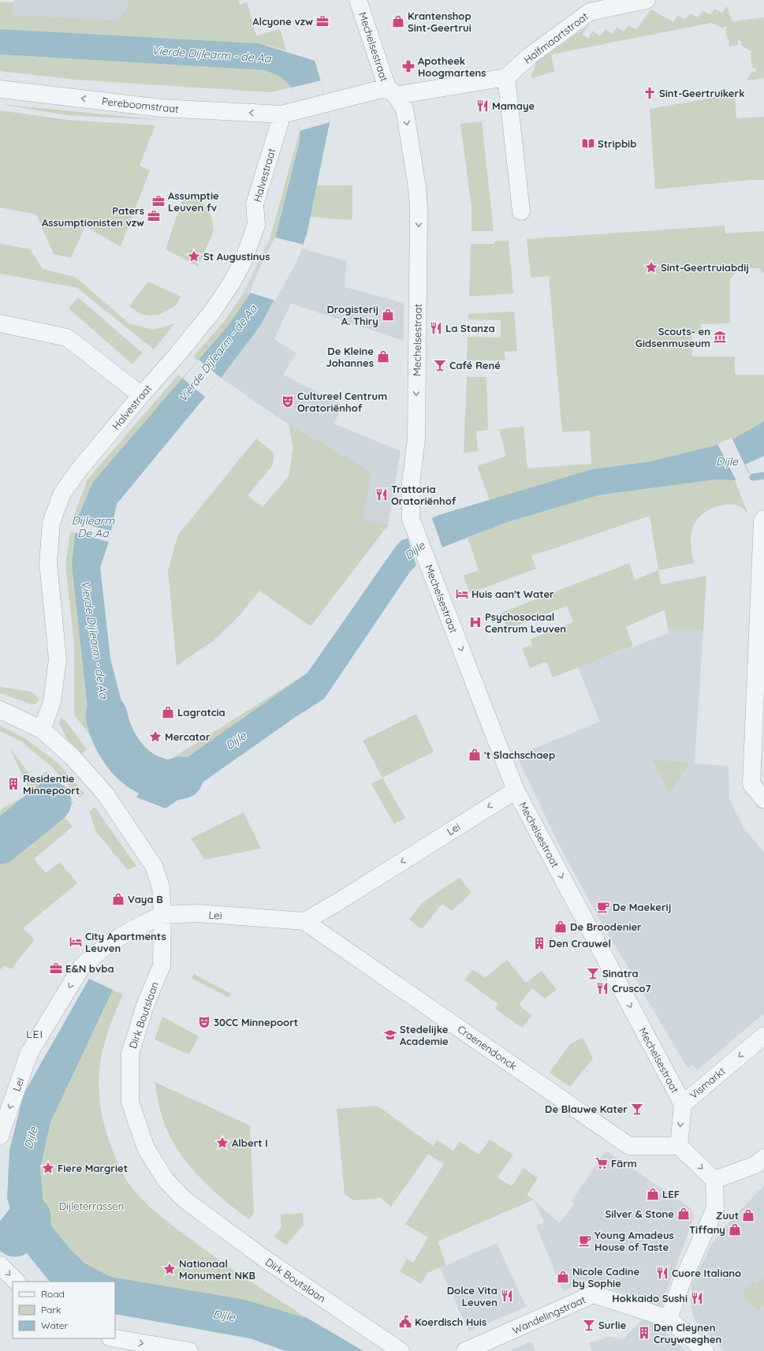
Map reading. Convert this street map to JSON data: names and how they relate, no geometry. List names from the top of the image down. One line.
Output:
{"streets":{"street":["Halfmaartstraat","Mechelsestraat","Pereboomstraat","Halvestraat","Lei","Dirk Boutslaan","Craenendonck","Vismarkt","Wandelingstraat"]},"crossings":[["Mechelsestraat","Pereboomstraat"],["Mechelsestraat","Lei"],["Mechelsestraat","Vismarkt"],["Pereboomstraat","Halvestraat"],["Halvestraat","Dirk Boutslaan"],["Lei","Dirk Boutslaan"],["Lei","Craenendonck"],["Craenendonck","Vismarkt"]],"one_way":["Mechelsestraat","Pereboomstraat","Lei","Vismarkt"],"districts":["LEI"],"water":["Vierde Dijlearm - de Aa","Dijle","Dijlearm De Aa"],"parks":["Dijleterrassen"],"places":{"office":["Alcyone vzw","Assumptie Leuven fv","Paters Assumptionisten vzw","E&N bvba"],"shop":["Krantenshop Sint-Geertrui","Drogisterij A. Thiry","De Kleine Johannes","Lagratcia","'t Slachschaep","Vaya B","De Broodenier","LEF","Silver & Stone","Zuut","Tiffany","Nicole Cadine by Sophie"],"pharmacy":["Apotheek Hoogmartens"],"church":["Sint-Geertruikerk"],"restaurant":["Mamaye","La Stanza","Trattoria Oratoriënhof","Crusco7","Cuore Italiano","Dolce Vita Leuven","Hokkaido Sushi"],"library":["Stripbib"],"place":["St Augustinus","Sint-Geertruiabdij","Mercator","Albert I","Fiere Margriet","Nationaal Monument NKB"],"museum":["Scouts- en Gidsenmuseum"],"bar":["Café René","Sinatra","De Blauwe Kater","Surlie"],"theatre":["Cultureel Centrum Oratoriënhof","30CC Minnepoort"],"hotel":["Huis aan't Water","City Apartments Leuven"],"hospital":["Psychosociaal Centrum Leuven"],"building":["Residentie Minnepoort","Den Crauwel","Den Cleynen Cruywaeghen"],"cafe":["De Maekerij","Young Amadeus House of Taste"],"school or university":["Stedelijke Academie"],"supermarket":["Färm"],"public building":["Koerdisch Huis"]},"legend":["Road","Park","Water"]}
